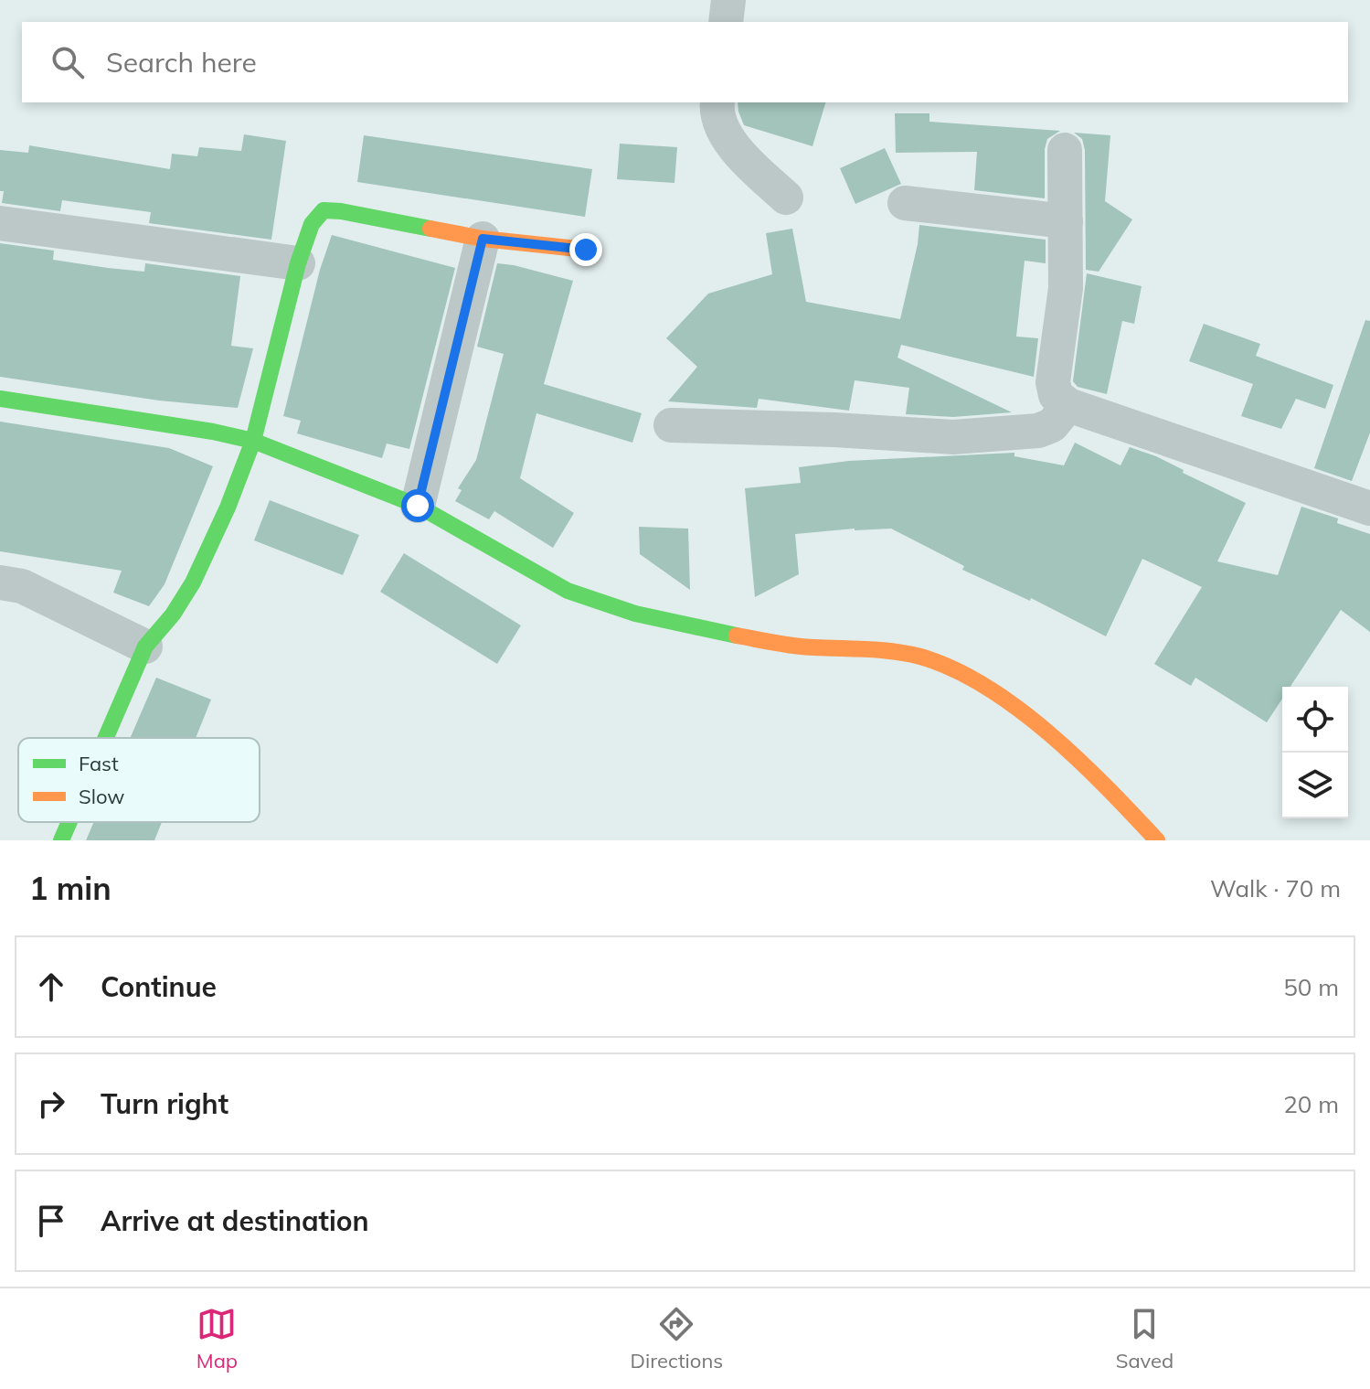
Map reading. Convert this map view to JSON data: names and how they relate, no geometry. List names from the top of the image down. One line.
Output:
{"legend":["Fast","Slow"],"page":{"search":"Search here","heading":["1 min","Walk · 70 m"],"list":[["Continue","50 m"],["Turn right","20 m"],"Arrive at destination"],"nav":["Map","Directions","Saved"]}}
